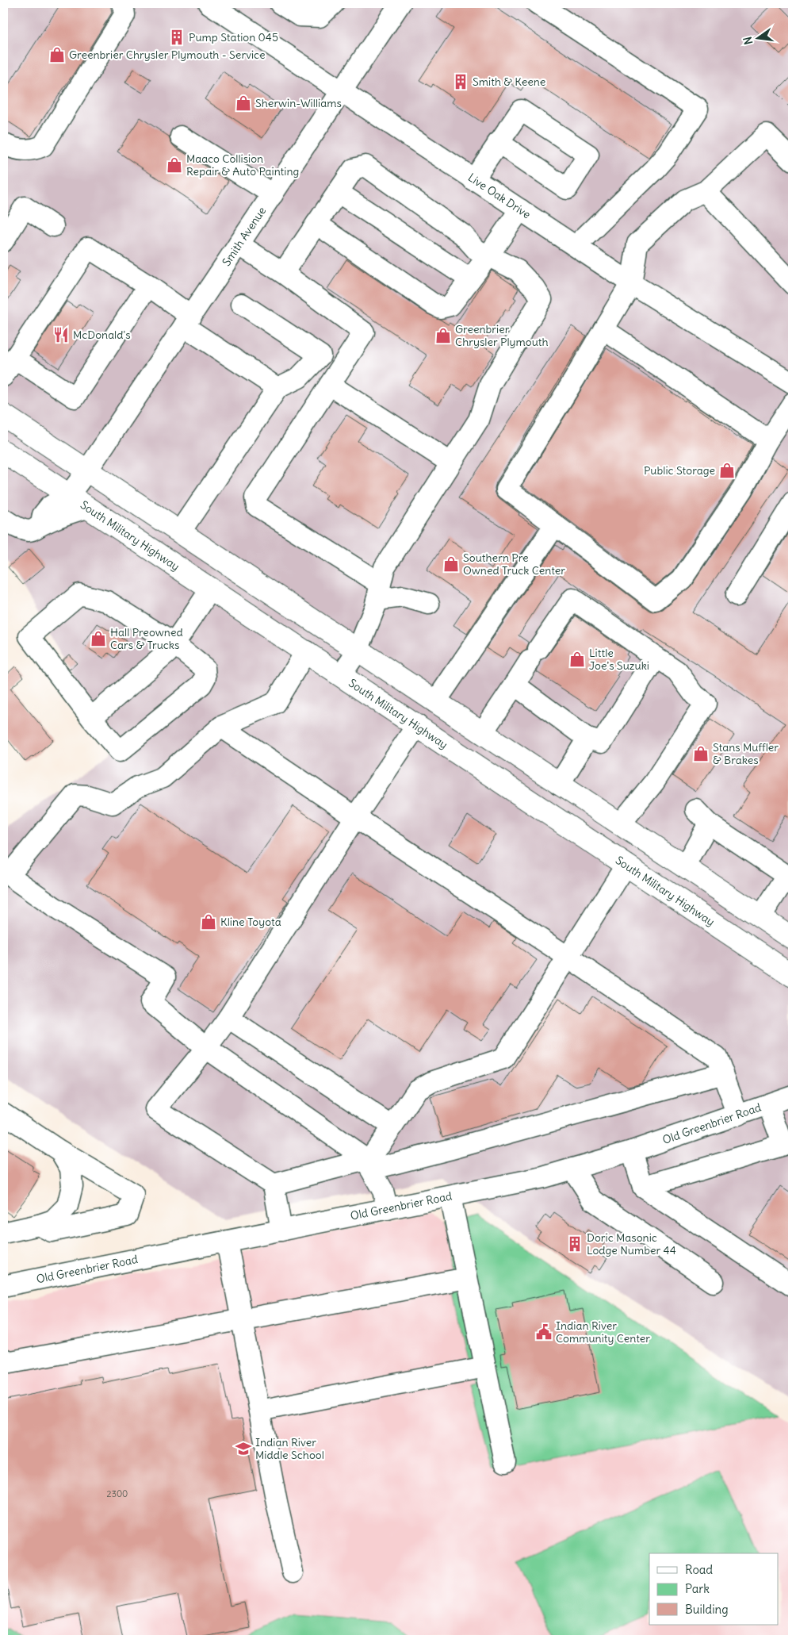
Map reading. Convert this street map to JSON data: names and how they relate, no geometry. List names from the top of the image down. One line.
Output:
{"streets":{"main road":["South Military Highway"],"street":["Live Oak Drive","Smith Avenue","Old Greenbrier Road"]},"crossings":[["Live Oak Drive","Smith Avenue"],["Smith Avenue","South Military Highway"]],"places":{"building":["Pump Station 045","Smith & Keene","Doric Masonic Lodge Number 44"],"shop":["Greenbrier Chrysler Plymouth - Service","Sherwin-Williams","Maaco Collision Repair & Auto Painting","Greenbrier Chrysler Plymouth","Public Storage","Southern Pre Owned Truck Center","Hall Preowned Cars & Trucks","Little Joe's Suzuki","Stans Muffler & Brakes","Kline Toyota"],"restaurant":["McDonald's"],"public building":["Indian River Community Center"],"school or university":["Indian River Middle School"]},"house_numbers":["2300"],"legend":["Road","Park","Building"],"north":"left"}
